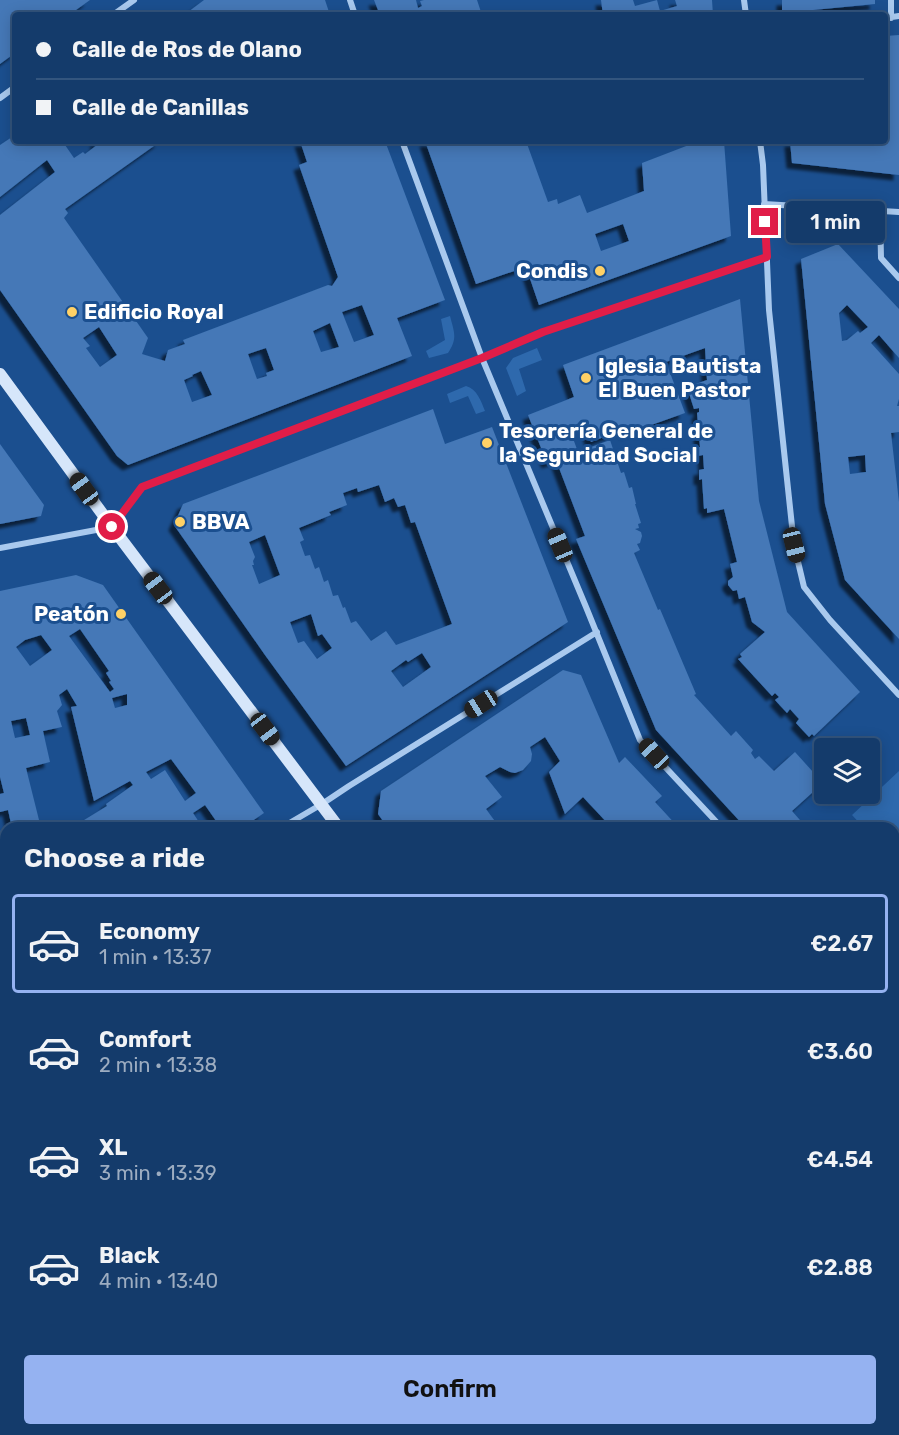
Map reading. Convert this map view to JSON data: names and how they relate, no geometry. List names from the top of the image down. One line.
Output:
{"places":["Condis","Edificio Royal","Iglesia Bautista El Buen Pastor","Tesorería General de la Seguridad Social","BBVA","Peatón"],"page":{"banner":["Calle de Ros de Olano","Calle de Canillas"],"bubble":"1 min","heading":"Choose a ride","list":[{"name":"Economy","note":"1 min · 13:37","value":"€2.67"},{"name":"Comfort","note":"2 min · 13:38","value":"€3.60"},{"name":"XL","note":"3 min · 13:39","value":"€4.54"},{"name":"Black","note":"4 min · 13:40","value":"€2.88"}],"buttons":"Confirm"}}
